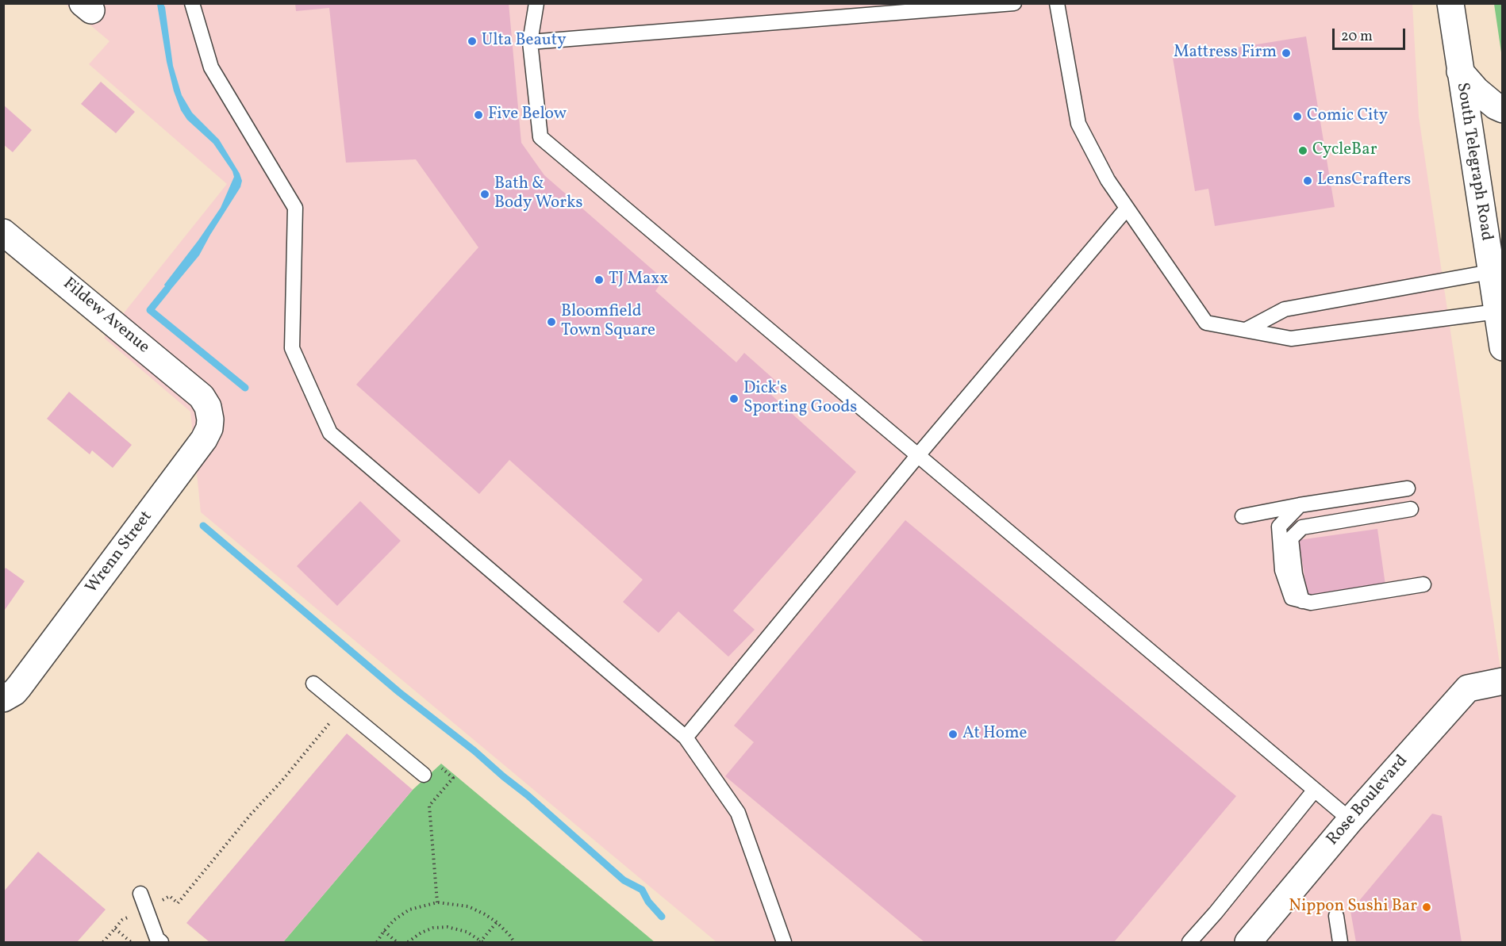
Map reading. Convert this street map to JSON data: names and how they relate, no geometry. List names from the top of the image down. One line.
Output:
{"streets":{"main road":["South Telegraph Road","Fildew Avenue","Wrenn Street","Rose Boulevard"]},"crossings":[["Fildew Avenue","Wrenn Street"]],"places":["Ulta Beauty","Mattress Firm","Five Below","Comic City","CycleBar","LensCrafters","Bath & Body Works","TJ Maxx","Bloomfield Town Square","Dick's Sporting Goods","At Home","Nippon Sushi Bar"],"scale_bar":"20 m"}
